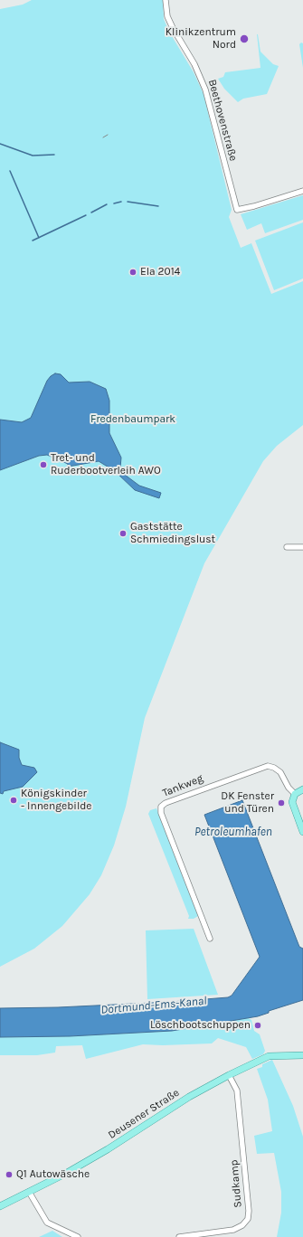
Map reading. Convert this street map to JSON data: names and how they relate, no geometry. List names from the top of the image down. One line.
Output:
{"streets":{"main road":["Deusener Straße"],"street":["Beethovenstraße","Tankweg","Sudkamp"]},"crossings":[["Deusener Straße","Sudkamp"]],"water":["Petroleumhafen","Dortmund-Ems-Kanal"],"parks":["Fredenbaumpark"],"places":["Klinikzentrum Nord","Ela 2014","Tret- und Ruderbootverleih AWO","Gaststätte Schmiedingslust","Königskinder - Innengebilde","DK Fenster und Türen","Löschbootschuppen","Q1 Autowäsche"]}
